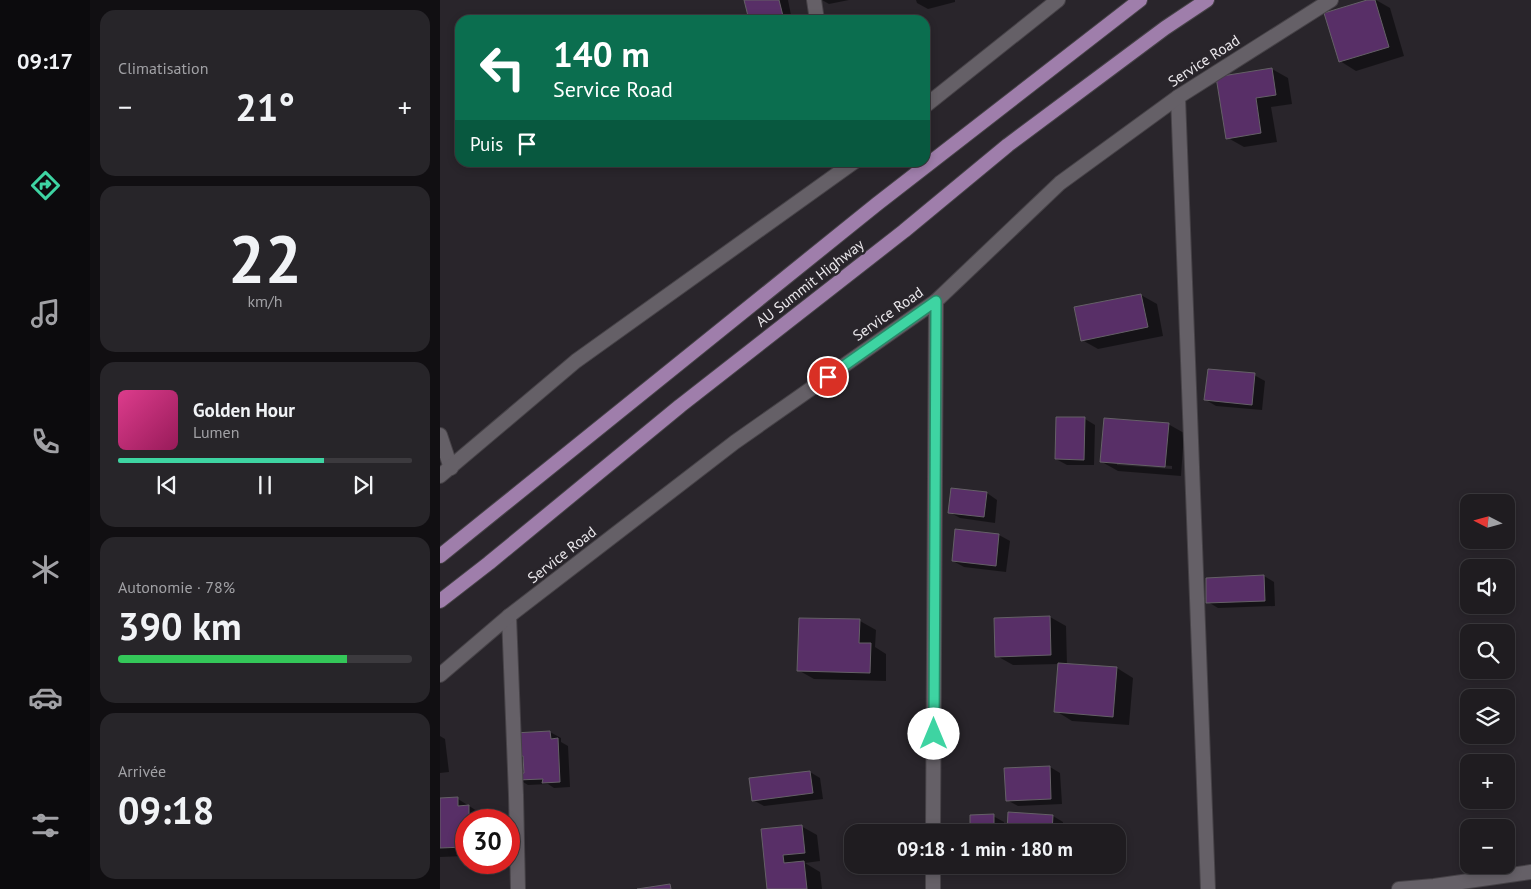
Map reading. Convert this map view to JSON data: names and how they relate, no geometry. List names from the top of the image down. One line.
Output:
{"streets":{"main road":["AU Summit Highway"],"street":["Service Road"]},"north":"left","page":{"tabs":"09:17","tile":["Climatisation",["22","km/h"],["Autonomie · 78%","390 km"],["Arrivée","09:18"]],"turn":["140 m","Service Road"],"heat":["−","21°","+"],"then":"Puis","song":["Golden Hour","Lumen"],"map_buttons":["+","−"],"limit":"30","trip":"09:18 · 1 min · 180 m"}}
